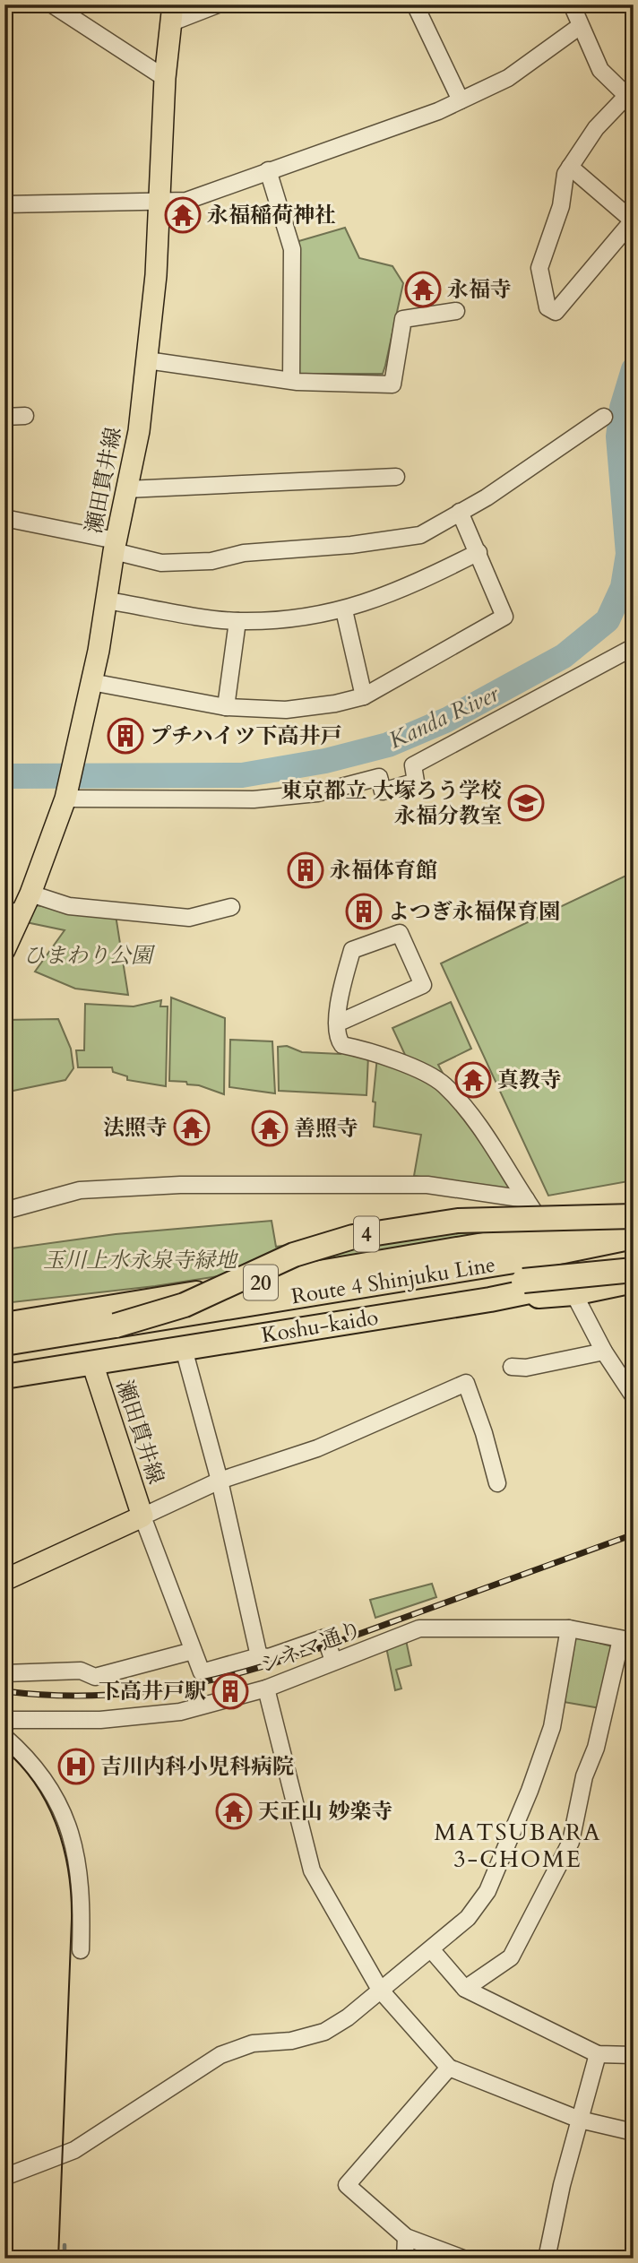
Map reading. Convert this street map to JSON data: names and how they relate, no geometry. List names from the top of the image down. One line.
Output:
{"streets":{"highway":["4","Route 4 Shinjuku Line","20","Koshu-kaido"],"main road":["瀬田貫井線"],"street":["シネマ通り"]},"crossings":[["瀬田貫井線","Koshu-kaido"],["4","Route 4 Shinjuku Line"]],"districts":["MATSUBARA 3-CHOME"],"water":["Kanda River"],"parks":["ひまわり公園","玉川上水永泉寺緑地"],"places":{"temple":["永福稲荷神社","永福寺","真教寺","法照寺","善照寺","天正山 妙楽寺"],"building":["プチハイツ下高井戸","永福体育館","よつぎ永福保育園","下高井戸駅"],"school or university":["東京都立 大塚ろう学校 永福分教室"],"hospital":["吉川内科小児科病院"]}}
